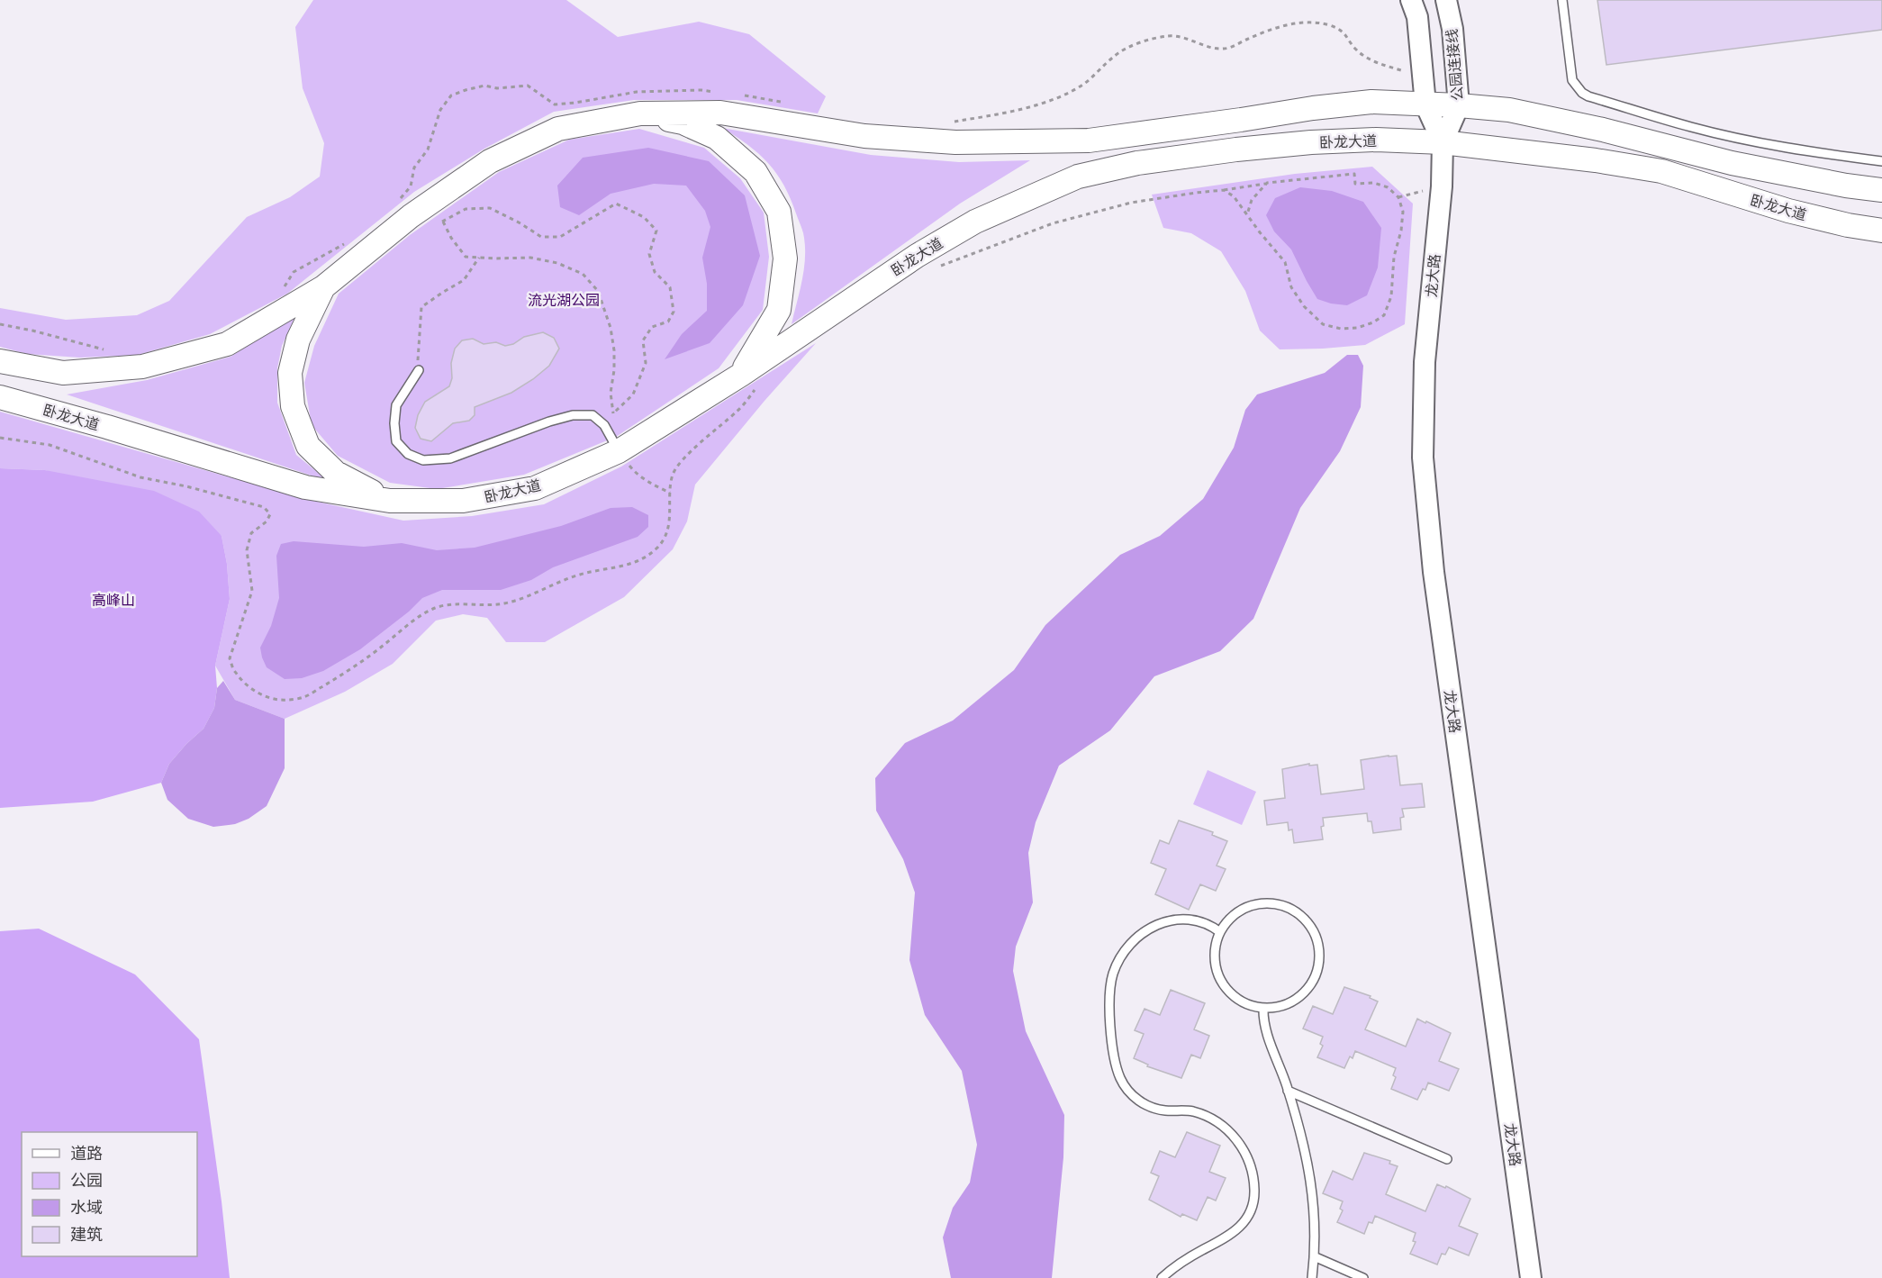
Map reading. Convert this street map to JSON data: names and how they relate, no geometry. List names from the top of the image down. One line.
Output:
{"streets":{"main road":["卧龙大道"],"street":["公园连接线","龙大路"]},"crossings":[["公园连接线","卧龙大道"],["公园连接线","龙大路"],["卧龙大道","龙大路"]],"parks":["流光湖公园","高峰山"],"legend":["道路","公园","水域","建筑"]}
